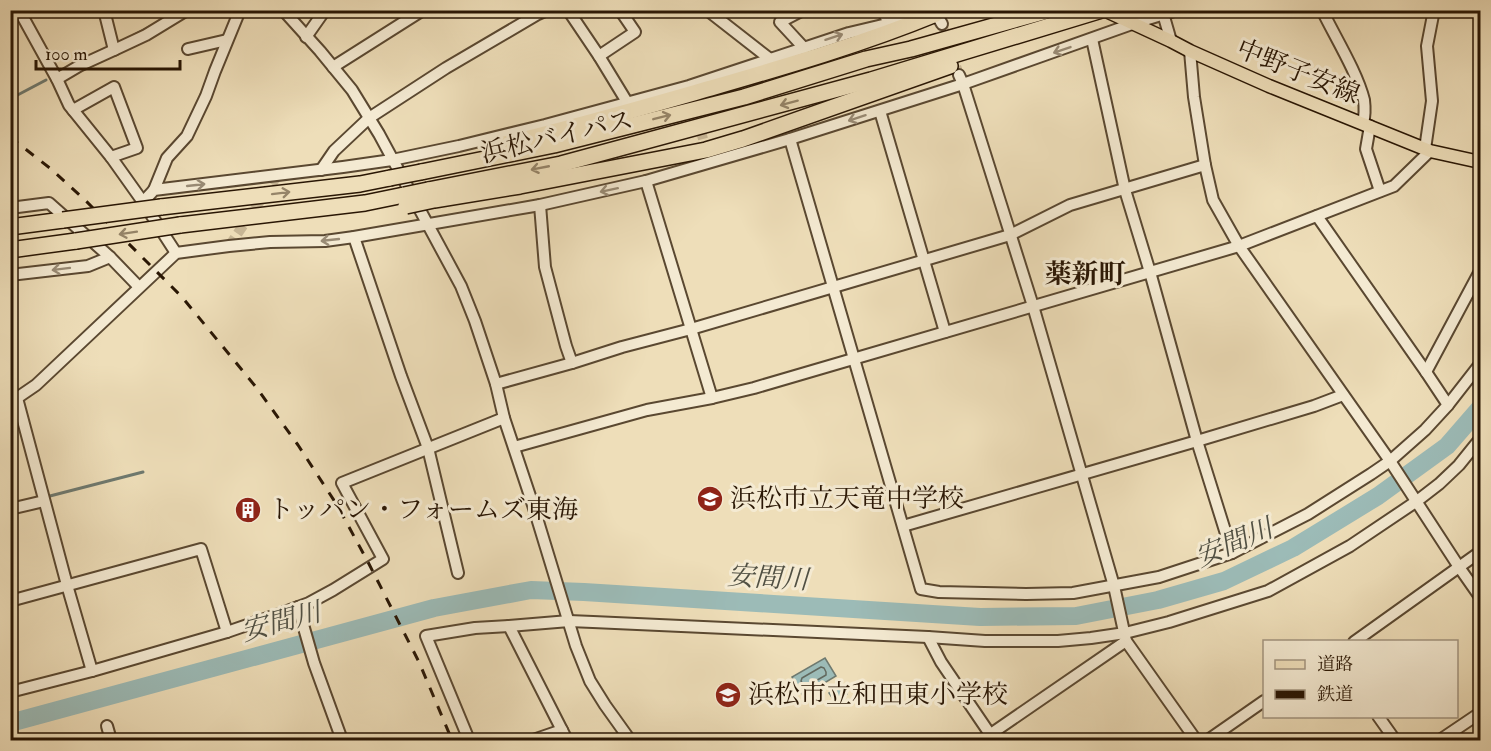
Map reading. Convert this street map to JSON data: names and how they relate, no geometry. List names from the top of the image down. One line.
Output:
{"streets":{"highway":["浜松バイパス"],"main road":["中野子安線"]},"crossings":[["中野子安線","浜松バイパス"]],"districts":["薬新町"],"water":["安間川"],"places":{"school or university":["浜松市立天竜中学校","浜松市立和田東小学校"],"building":["トッパン・フォームズ東海"]},"legend":["道路","鉄道"],"scale_bar":"100 m"}
